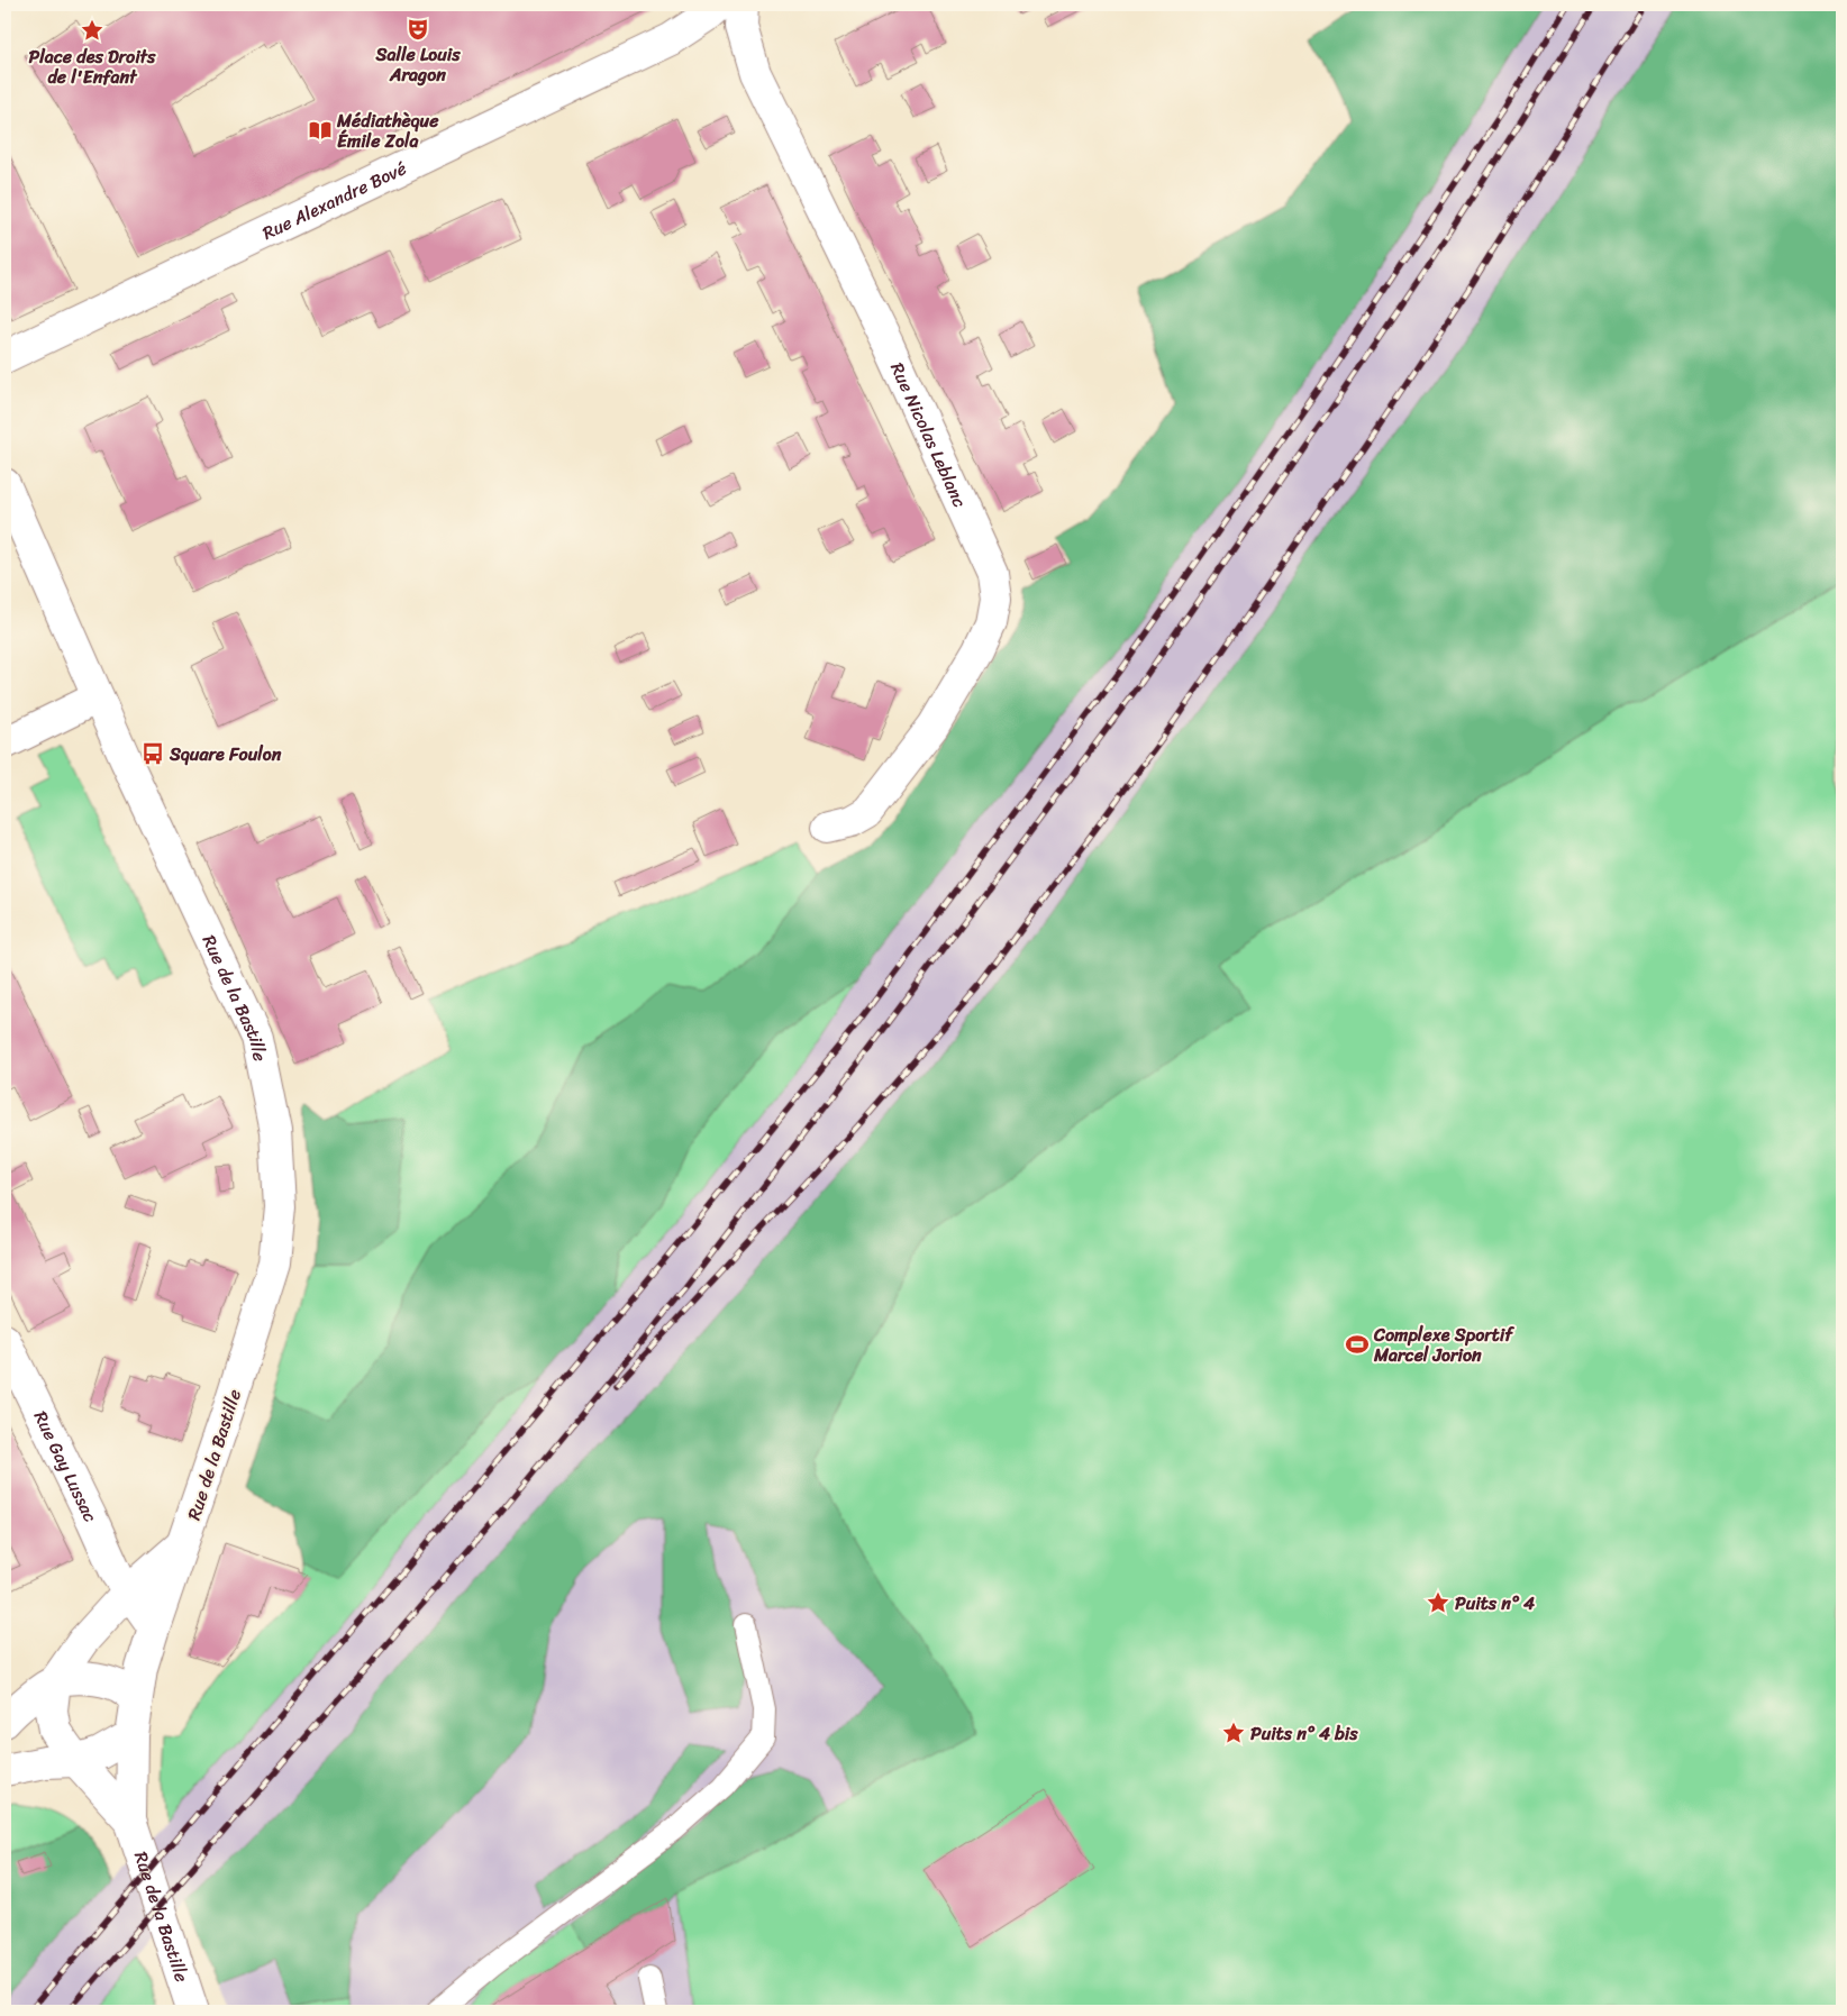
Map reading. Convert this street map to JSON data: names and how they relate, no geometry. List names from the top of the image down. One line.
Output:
{"streets":{"street":["Rue Alexandre Bové","Rue Nicolas Leblanc","Rue de la Bastille","Rue Gay Lussac"]},"crossings":[["Rue de la Bastille","Rue Gay Lussac"]],"places":{"theatre":["Salle Louis Aragon"],"place":["Place des Droits de l'Enfant","Puits n° 4","Puits n° 4 bis"],"library":["Médiathèque Émile Zola"],"bus stop":["Square Foulon"],"sports":["Complexe Sportif Marcel Jorion"]}}
